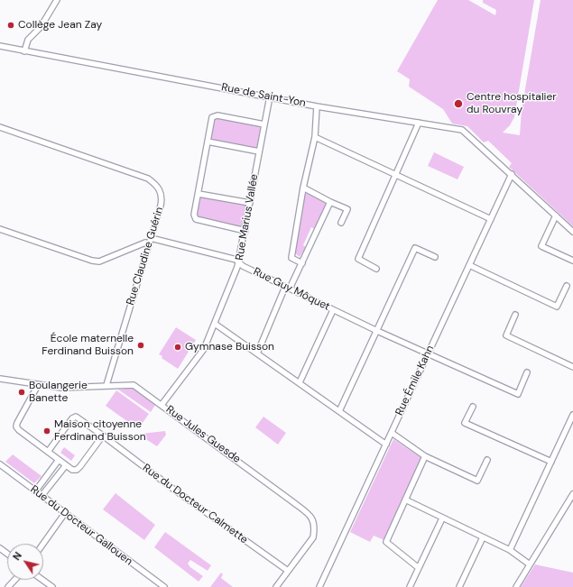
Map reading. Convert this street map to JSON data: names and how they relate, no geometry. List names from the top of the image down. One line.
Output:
{"streets":{"street":["Rue de Saint-Yon","Rue Marius Vallée","Rue Claudine Guérin","Rue Guy Môquet","Rue Émile Kahn","Rue Jules Guesde","Rue du Docteur Calmette","Rue du Docteur Gallouen"]},"crossings":[["Rue de Saint-Yon","Rue Marius Vallée"],["Rue de Saint-Yon","Rue Émile Kahn"],["Rue Marius Vallée","Rue Guy Môquet"],["Rue Marius Vallée","Rue Jules Guesde"],["Rue Claudine Guérin","Rue Guy Môquet"],["Rue Claudine Guérin","Rue Jules Guesde"],["Rue Guy Môquet","Rue Émile Kahn"],["Rue Jules Guesde","Rue du Docteur Calmette"]],"places":["Collège Jean Zay","Centre hospitalier du Rouvray","École maternelle Ferdinand Buisson","Gymnase Buisson","Boulangerie Banette","Maison citoyenne Ferdinand Buisson"],"north":"top left"}
